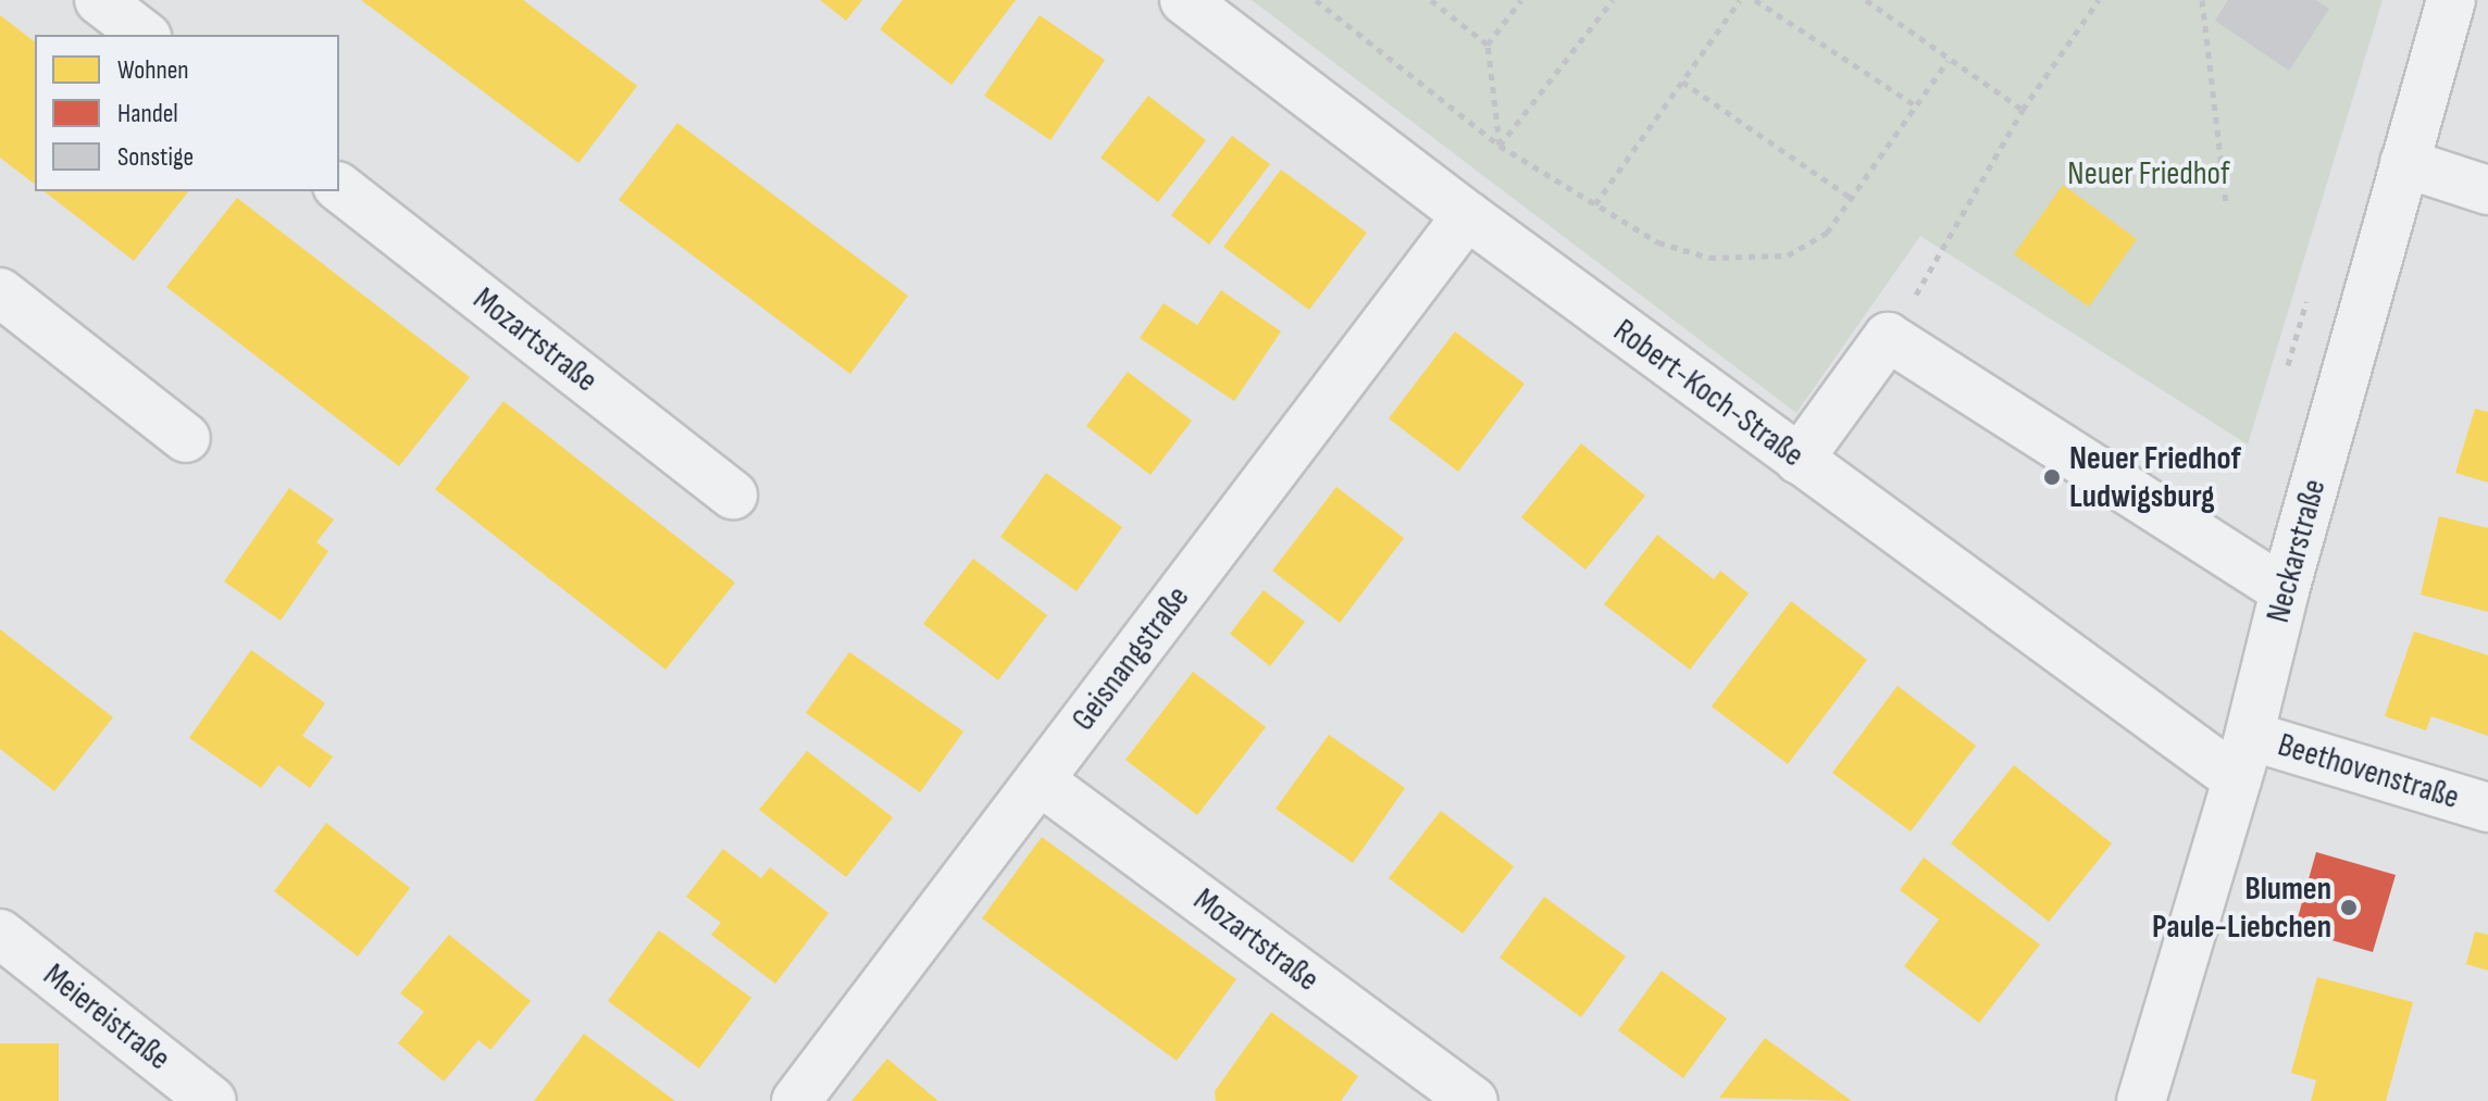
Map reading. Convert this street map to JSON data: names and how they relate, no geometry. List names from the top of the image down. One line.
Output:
{"streets":{"street":["Mozartstraße","Robert-Koch-Straße","Neckarstraße","Geisnangstraße","Beethovenstraße","Meiereistraße"]},"crossings":[["Mozartstraße","Geisnangstraße"],["Robert-Koch-Straße","Neckarstraße"],["Robert-Koch-Straße","Geisnangstraße"],["Robert-Koch-Straße","Beethovenstraße"],["Neckarstraße","Beethovenstraße"]],"parks":["Neuer Friedhof"],"places":["Neuer Friedhof Ludwigsburg","Blumen Paule-Liebchen"],"legend":["Wohnen","Handel","Sonstige"]}
